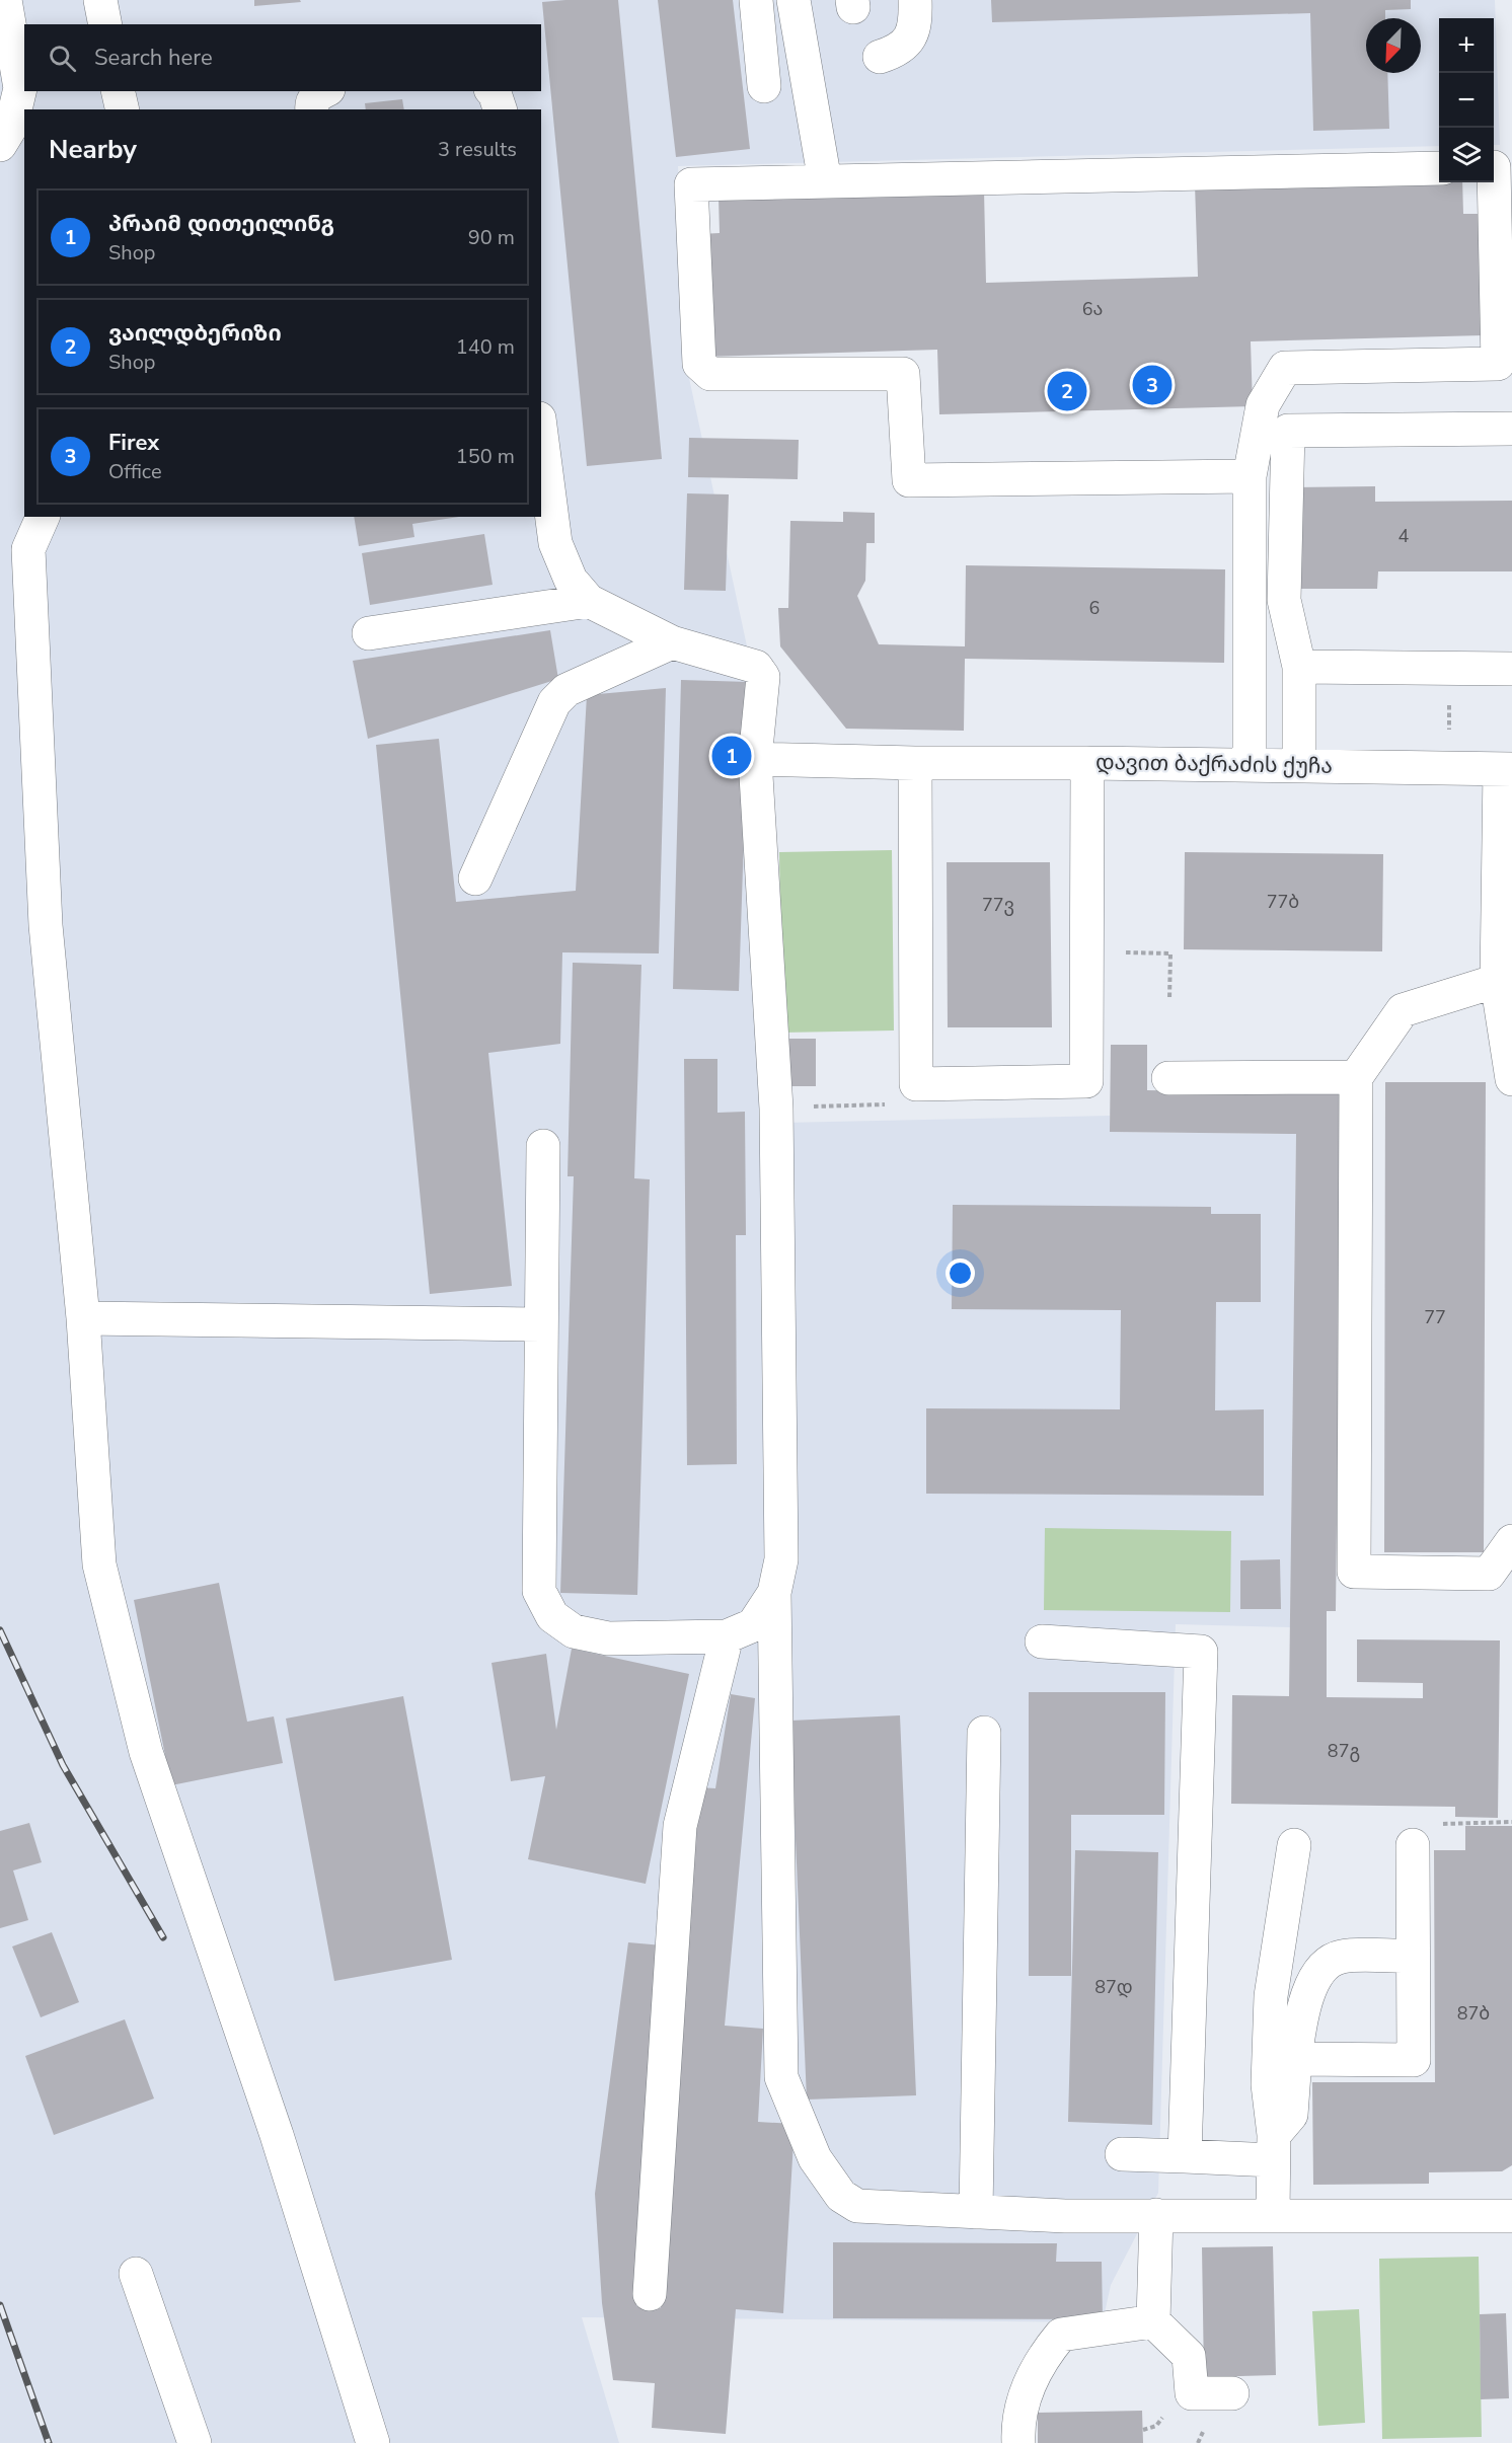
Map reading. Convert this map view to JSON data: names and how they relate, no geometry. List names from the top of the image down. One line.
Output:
{"streets":{"lane":["დავით ბაქრაძის ქუჩა"]},"house_numbers":["6ა","4","6","77ბ","77ვ","77","87გ","87დ","87ბ"],"north":"bottom left","page":{"map_buttons":["+","−"],"search":"Search here","heading":["Nearby","3 results"],"list":[{"mark":"1","name":"პრაიმ დითეილინგ","note":"Shop","value":"90 m"},{"mark":"2","name":"ვაილდბერიზი","note":"Shop","value":"140 m"},{"mark":"3","name":"Firex","note":"Office","value":"150 m"}],"pins":["3","2","1"]}}
